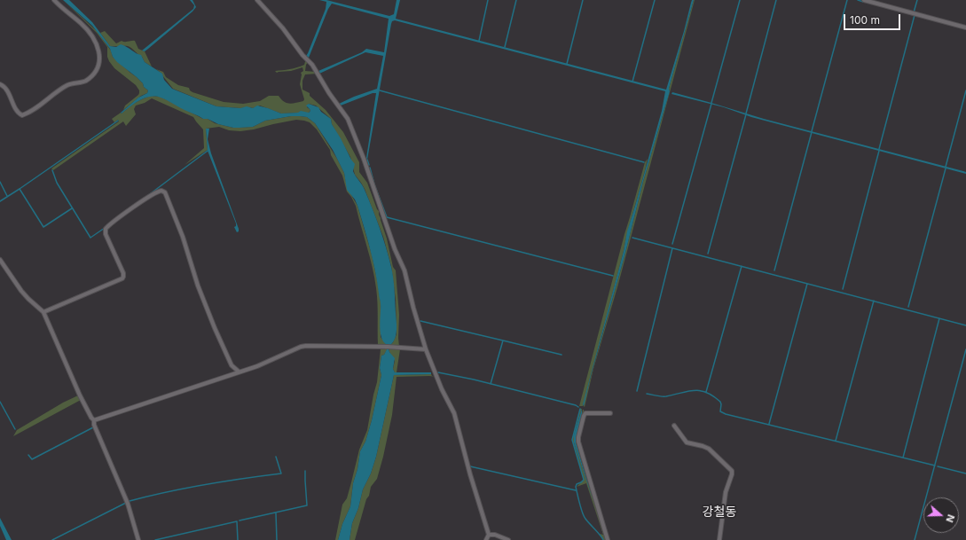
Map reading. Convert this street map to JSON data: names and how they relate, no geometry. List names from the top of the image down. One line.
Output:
{"districts":["강철동"],"scale_bar":"100 m","north":"right"}
